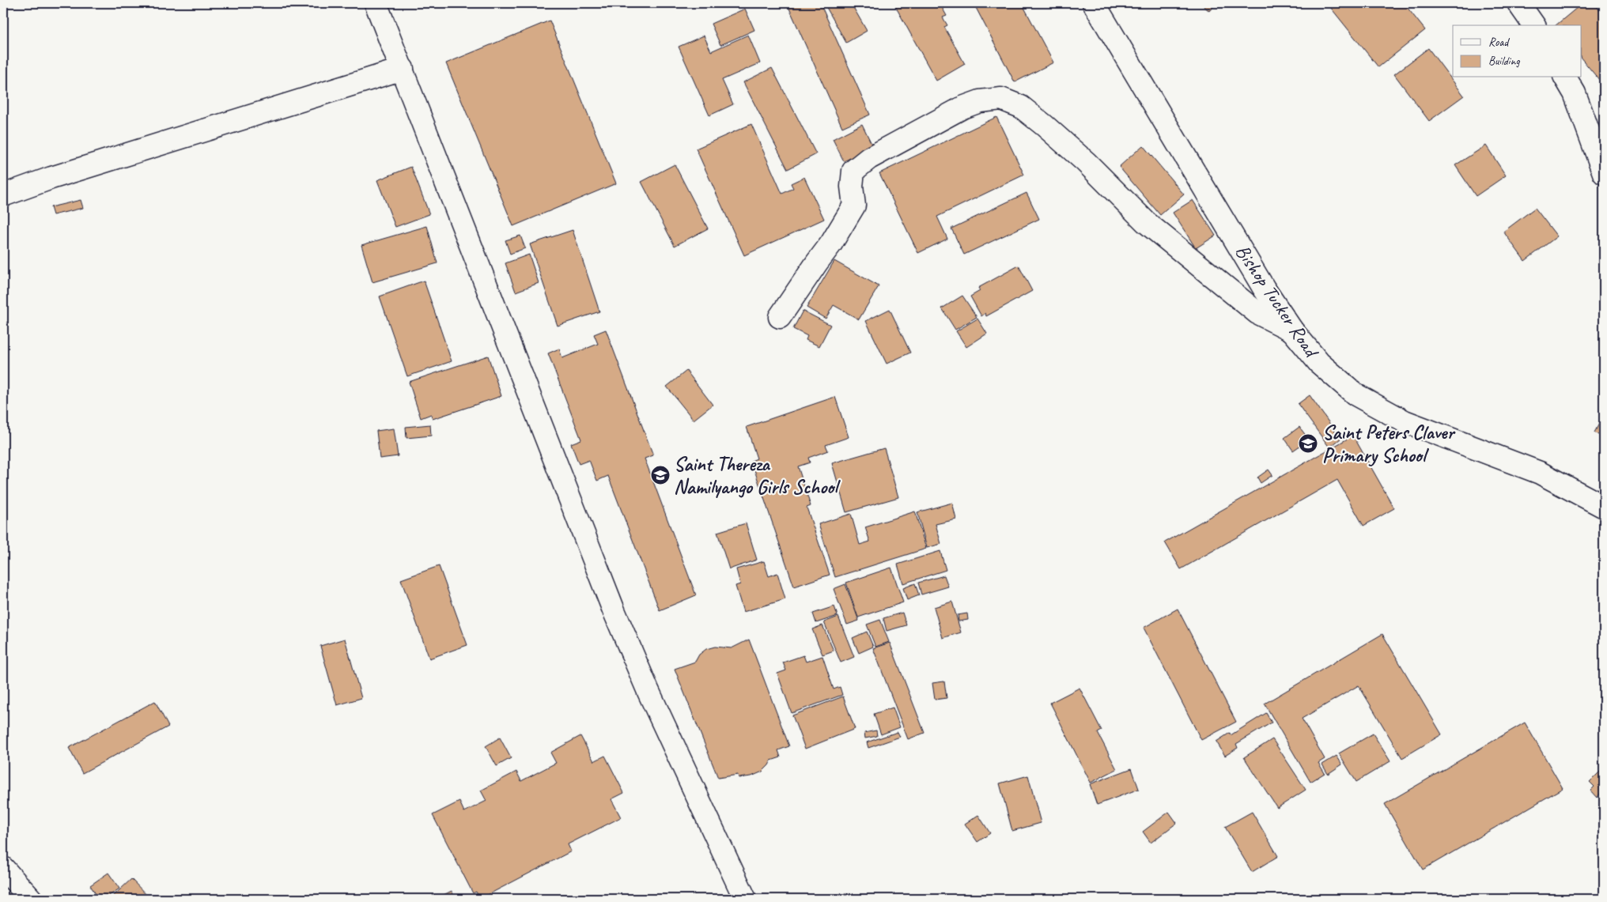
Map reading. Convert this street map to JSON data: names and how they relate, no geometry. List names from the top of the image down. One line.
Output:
{"streets":{"street":["Bishop Tucker Road"]},"places":{"school or university":["Saint Peters Claver Primary School","Saint Thereza Namilyango Girls School"]},"legend":["Road","Building"]}
